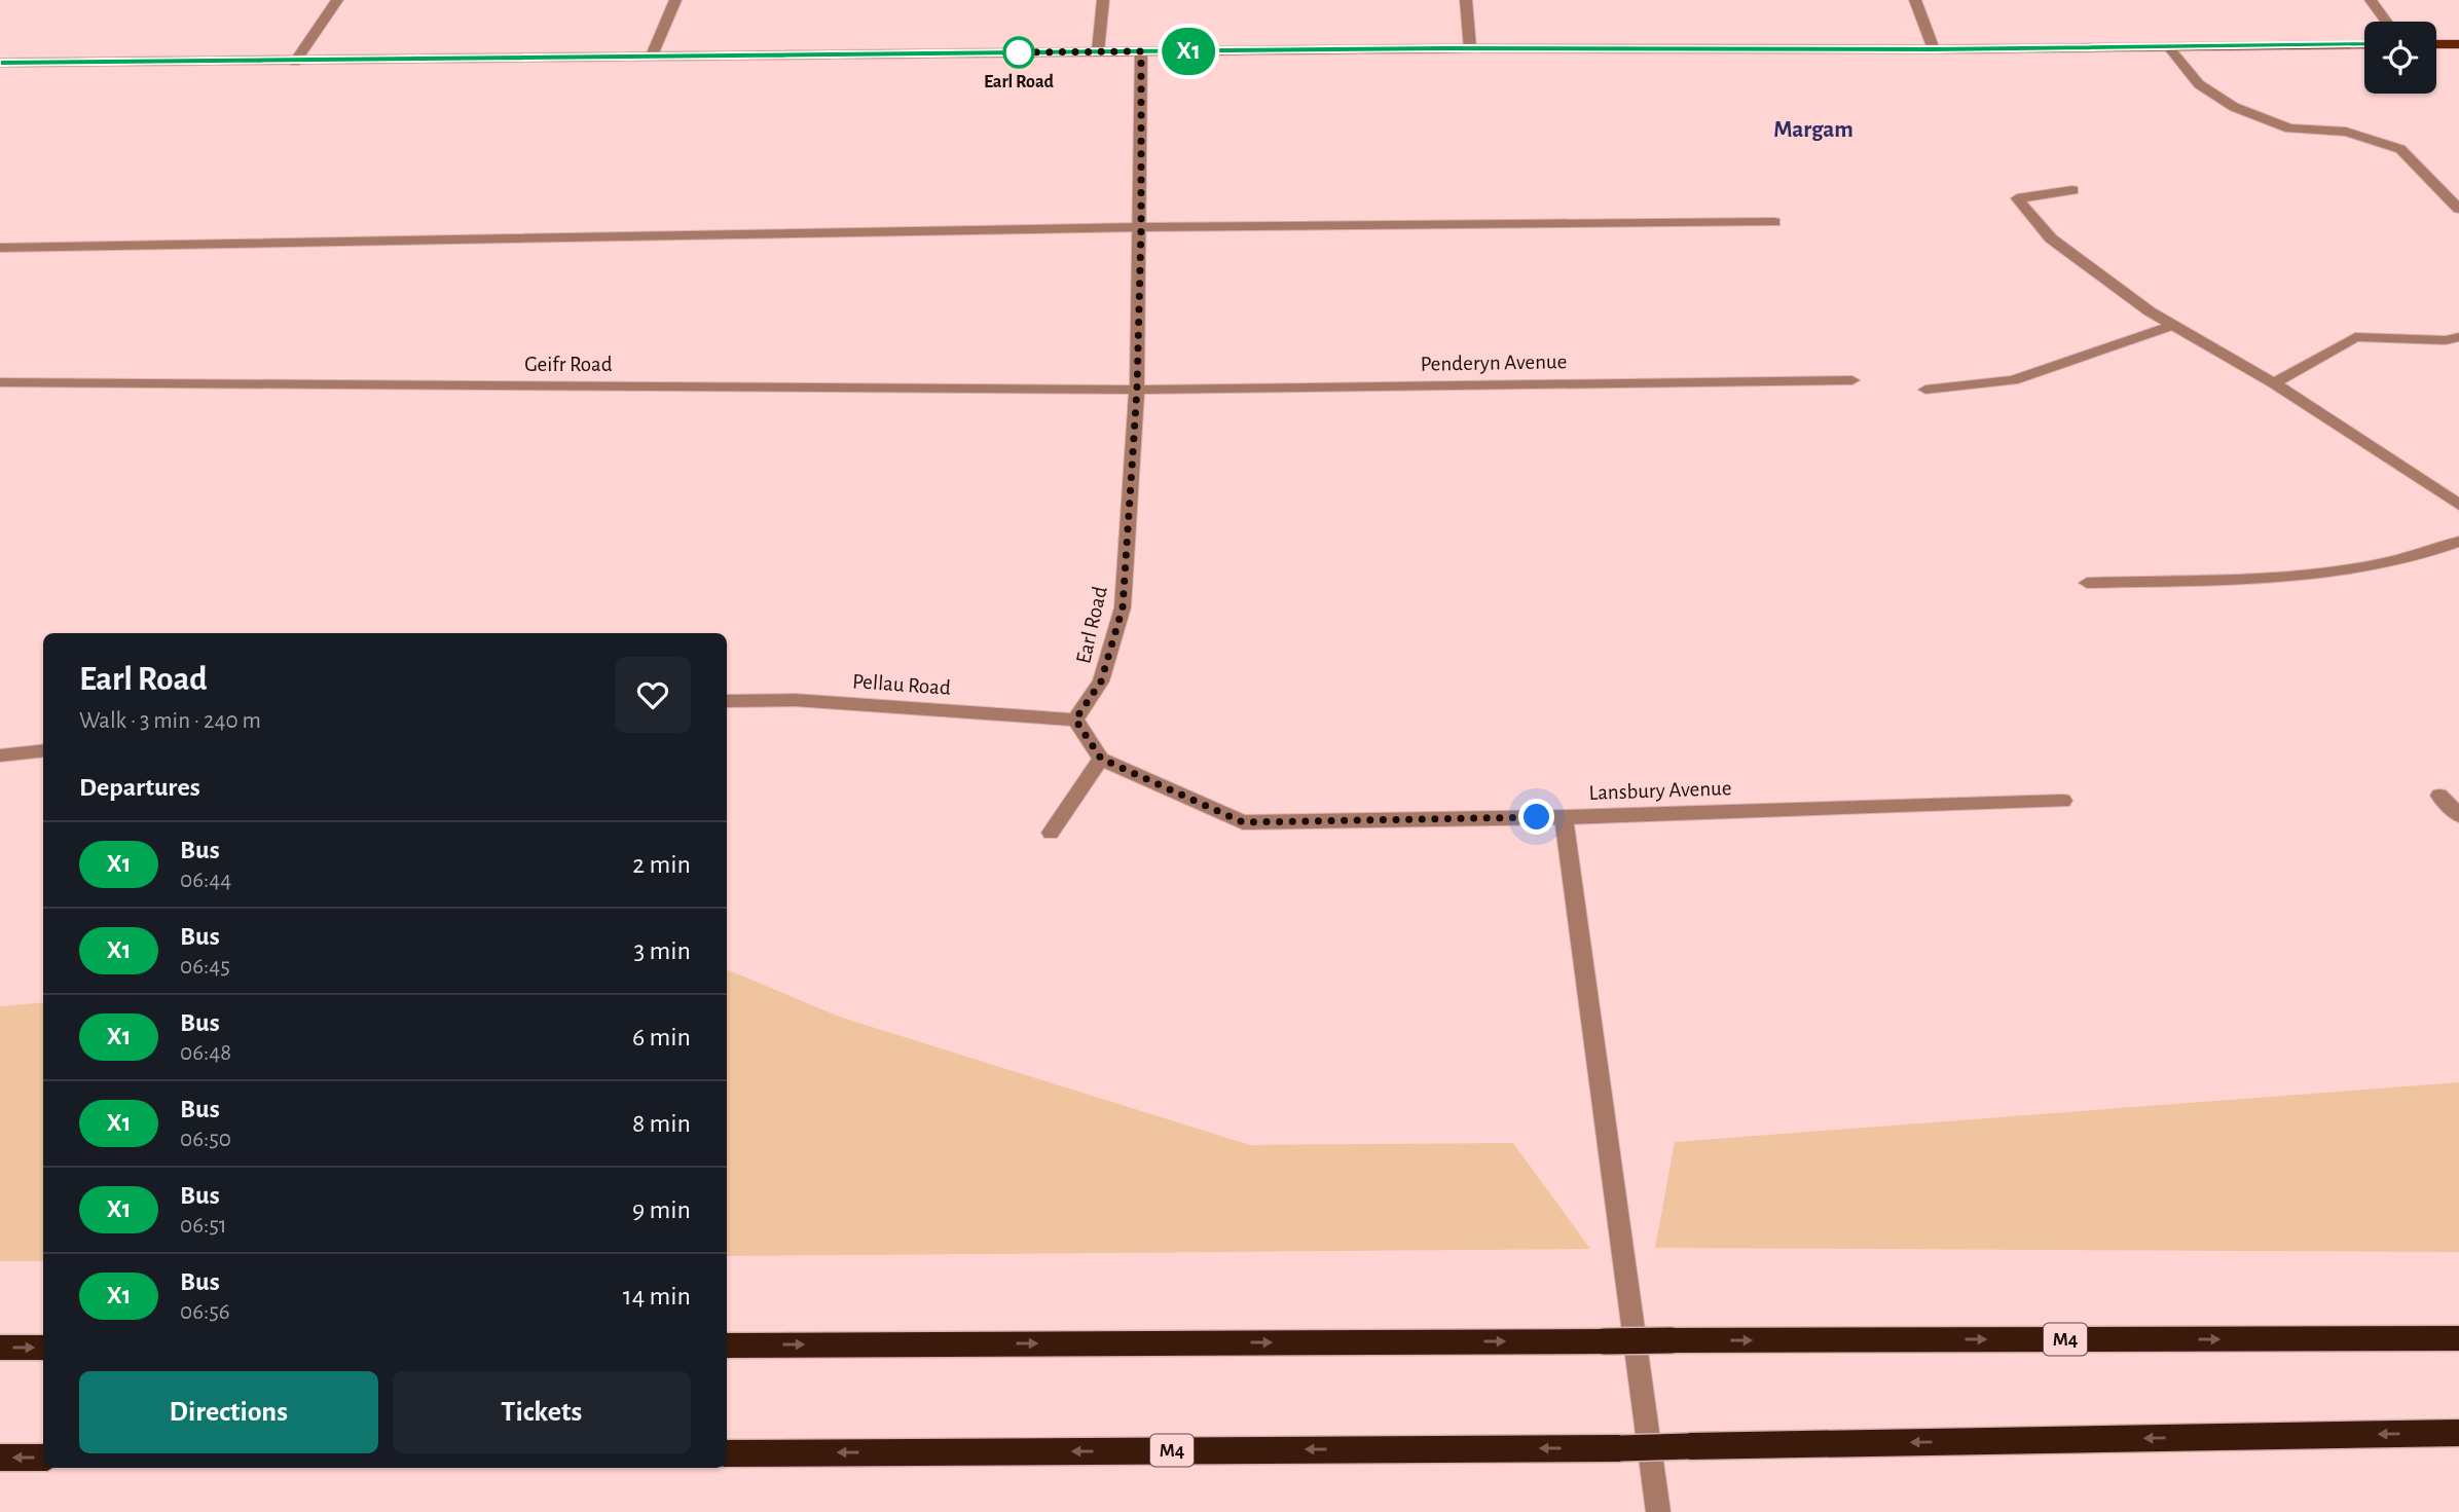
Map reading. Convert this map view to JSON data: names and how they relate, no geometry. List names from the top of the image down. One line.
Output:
{"streets":{"highway":["M4"],"street":["Penderyn Avenue","Geifr Road","Earl Road","Pellau Road","Lansbury Avenue"]},"crossings":[["Penderyn Avenue","Geifr Road"],["Penderyn Avenue","Earl Road"],["Geifr Road","Earl Road"],["Earl Road","Pellau Road"]],"districts":["Margam"],"places":["Earl Road"],"lines":["bus line X1"],"page":{"on_map":"X1","heading":[["Earl Road","Walk · 3 min · 240 m"],"Departures"],"list":[{"mark":"X1","name":"Bus","note":"06:44","value":"2 min"},{"mark":"X1","name":"Bus","note":"06:45","value":"3 min"},{"mark":"X1","name":"Bus","note":"06:48","value":"6 min"},{"mark":"X1","name":"Bus","note":"06:50","value":"8 min"},{"mark":"X1","name":"Bus","note":"06:51","value":"9 min"},{"mark":"X1","name":"Bus","note":"06:56","value":"14 min"}],"buttons":["Directions","Tickets"]}}
